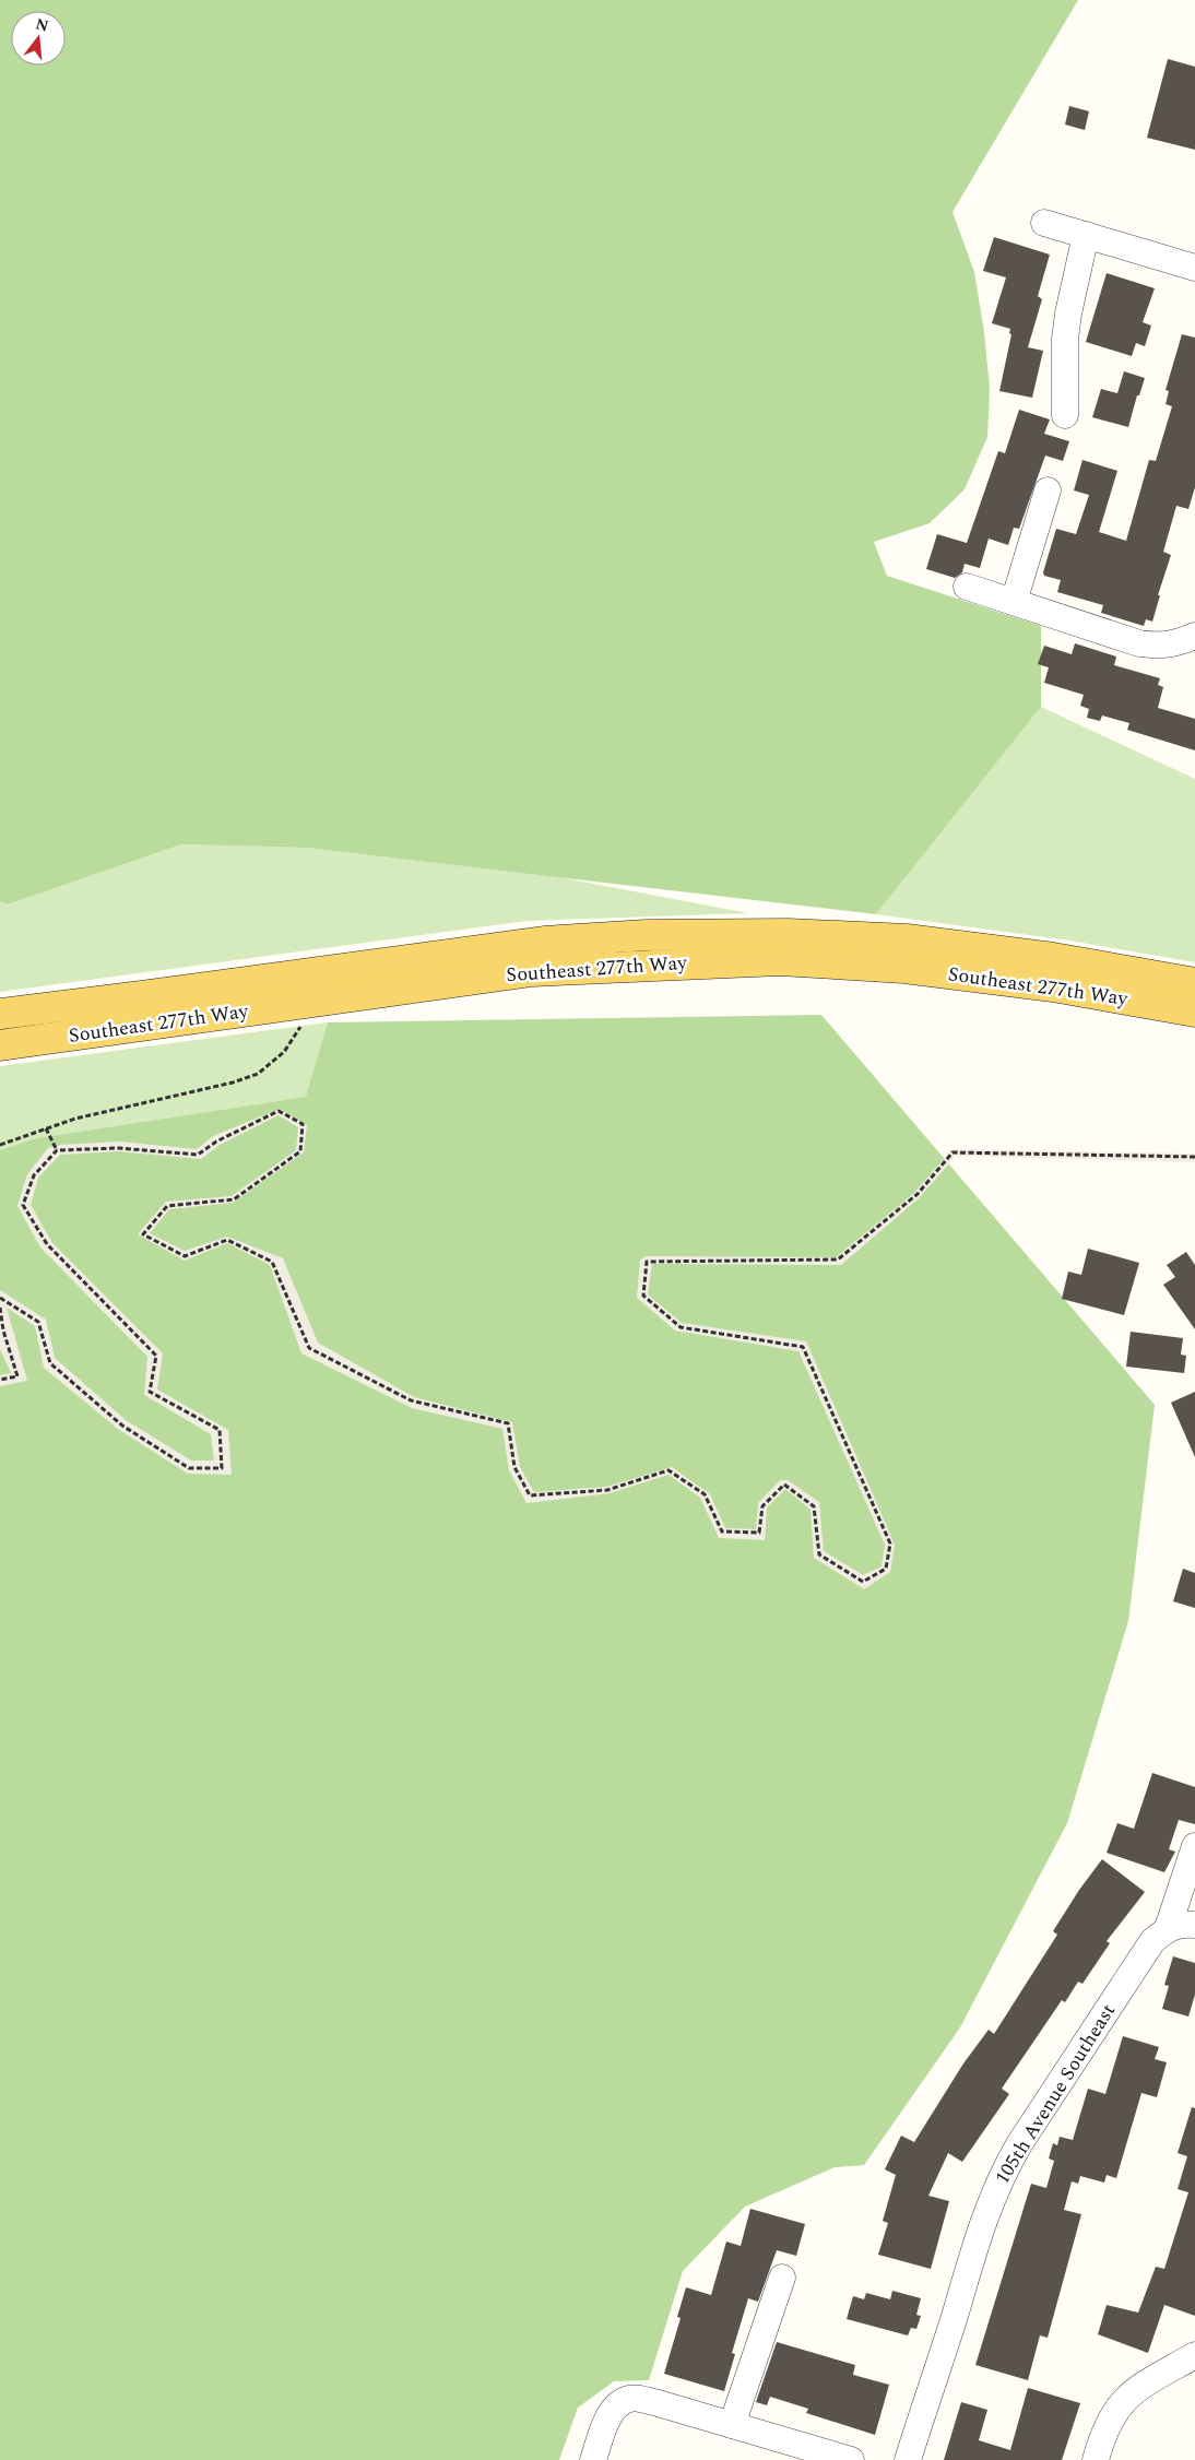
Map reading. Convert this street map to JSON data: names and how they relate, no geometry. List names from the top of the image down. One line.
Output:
{"streets":{"main road":["Southeast 277th Way"],"street":["105th Avenue Southeast"]},"north":"top"}
